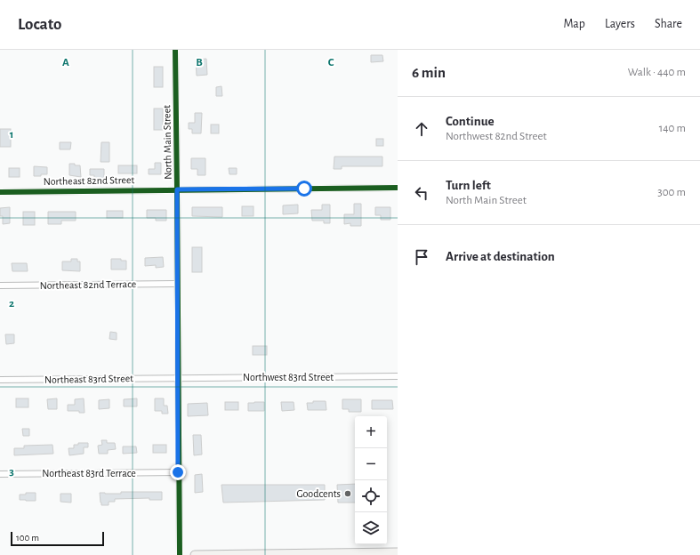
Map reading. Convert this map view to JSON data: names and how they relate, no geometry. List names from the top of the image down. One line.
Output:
{"streets":{"street":["North Main Street","Northeast 82nd Street","Northeast 82nd Terrace","Northwest 83rd Street","Northeast 83rd Street","Northeast 83rd Terrace"]},"crossings":[["North Main Street","Northeast 82nd Street"],["North Main Street","Northeast 82nd Terrace"],["North Main Street","Northwest 83rd Street"],["North Main Street","Northeast 83rd Street"],["North Main Street","Northeast 83rd Terrace"],["Northwest 83rd Street","Northeast 83rd Street"]],"places":["Goodcents"],"scale_bar":"100 m","page":{"header":"Locato","nav":["Map","Layers","Share"],"heading":["6 min","Walk · 440 m"],"list":[["Continue","Northwest 82nd Street","140 m"],["Turn left","North Main Street","300 m"],"Arrive at destination"],"map_buttons":["+","−"],"scale":"100 m"},"grid":{"columns":["A","B","C"],"rows":["1","2","3"]}}
